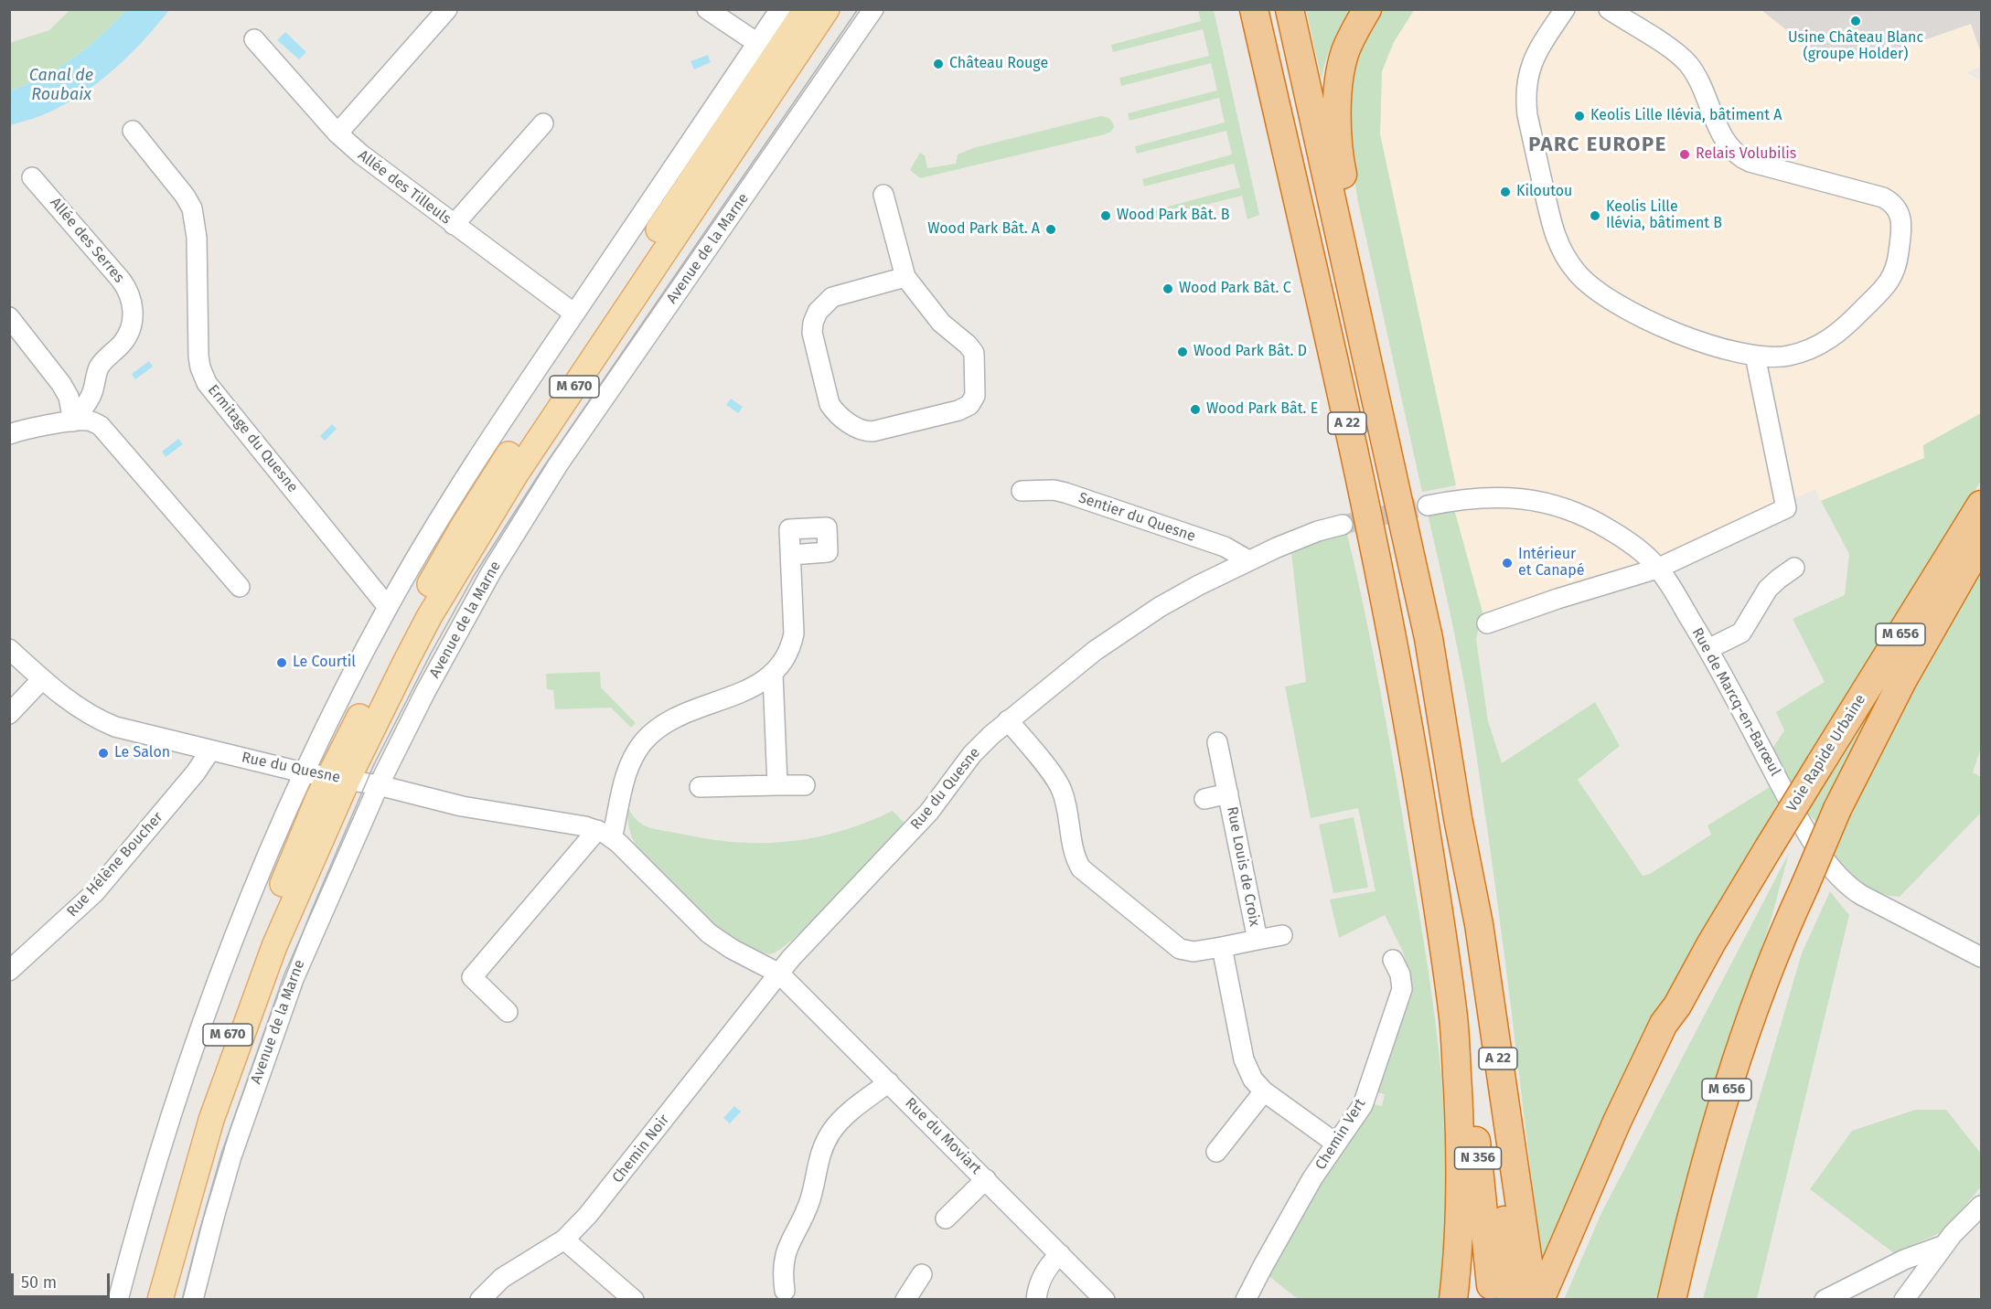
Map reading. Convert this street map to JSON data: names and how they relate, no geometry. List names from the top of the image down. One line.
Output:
{"streets":{"highway":["A 22","M 656","Voie Rapide Urbaine","N 356"],"main road":["Avenue de la Marne","M 670"],"street":["Allée des Tilleuls","Allée des Serres","Ermitage du Quesne","Sentier du Quesne","Rue de Marcq-en-Barœul","Rue du Quesne","Rue Hélène Boucher","Rue Louis de Croix","Chemin Vert","Rue du Moviart","Chemin Noir"]},"crossings":[["Avenue de la Marne","Rue du Quesne"],["A 22","N 356"],["Sentier du Quesne","Rue du Quesne"],["M 656","Voie Rapide Urbaine"],["Rue du Quesne","Rue Hélène Boucher"],["Rue du Quesne","Rue Louis de Croix"],["Rue du Quesne","Rue du Moviart"],["Rue du Quesne","Chemin Noir"],["Rue du Moviart","Chemin Noir"]],"districts":["PARC EUROPE"],"water":["Canal de Roubaix"],"places":["Usine Château Blanc (groupe Holder)","Château Rouge","Keolis Lille Ilévia, bâtiment A","Relais Volubilis","Kiloutou","Wood Park Bât. B","Keolis Lille Ilévia, bâtiment B","Wood Park Bât. A","Wood Park Bât. C","Wood Park Bât. D","Wood Park Bât. E","Intérieur et Canapé","Le Courtil","Le Salon"],"scale_bar":"50 m"}
